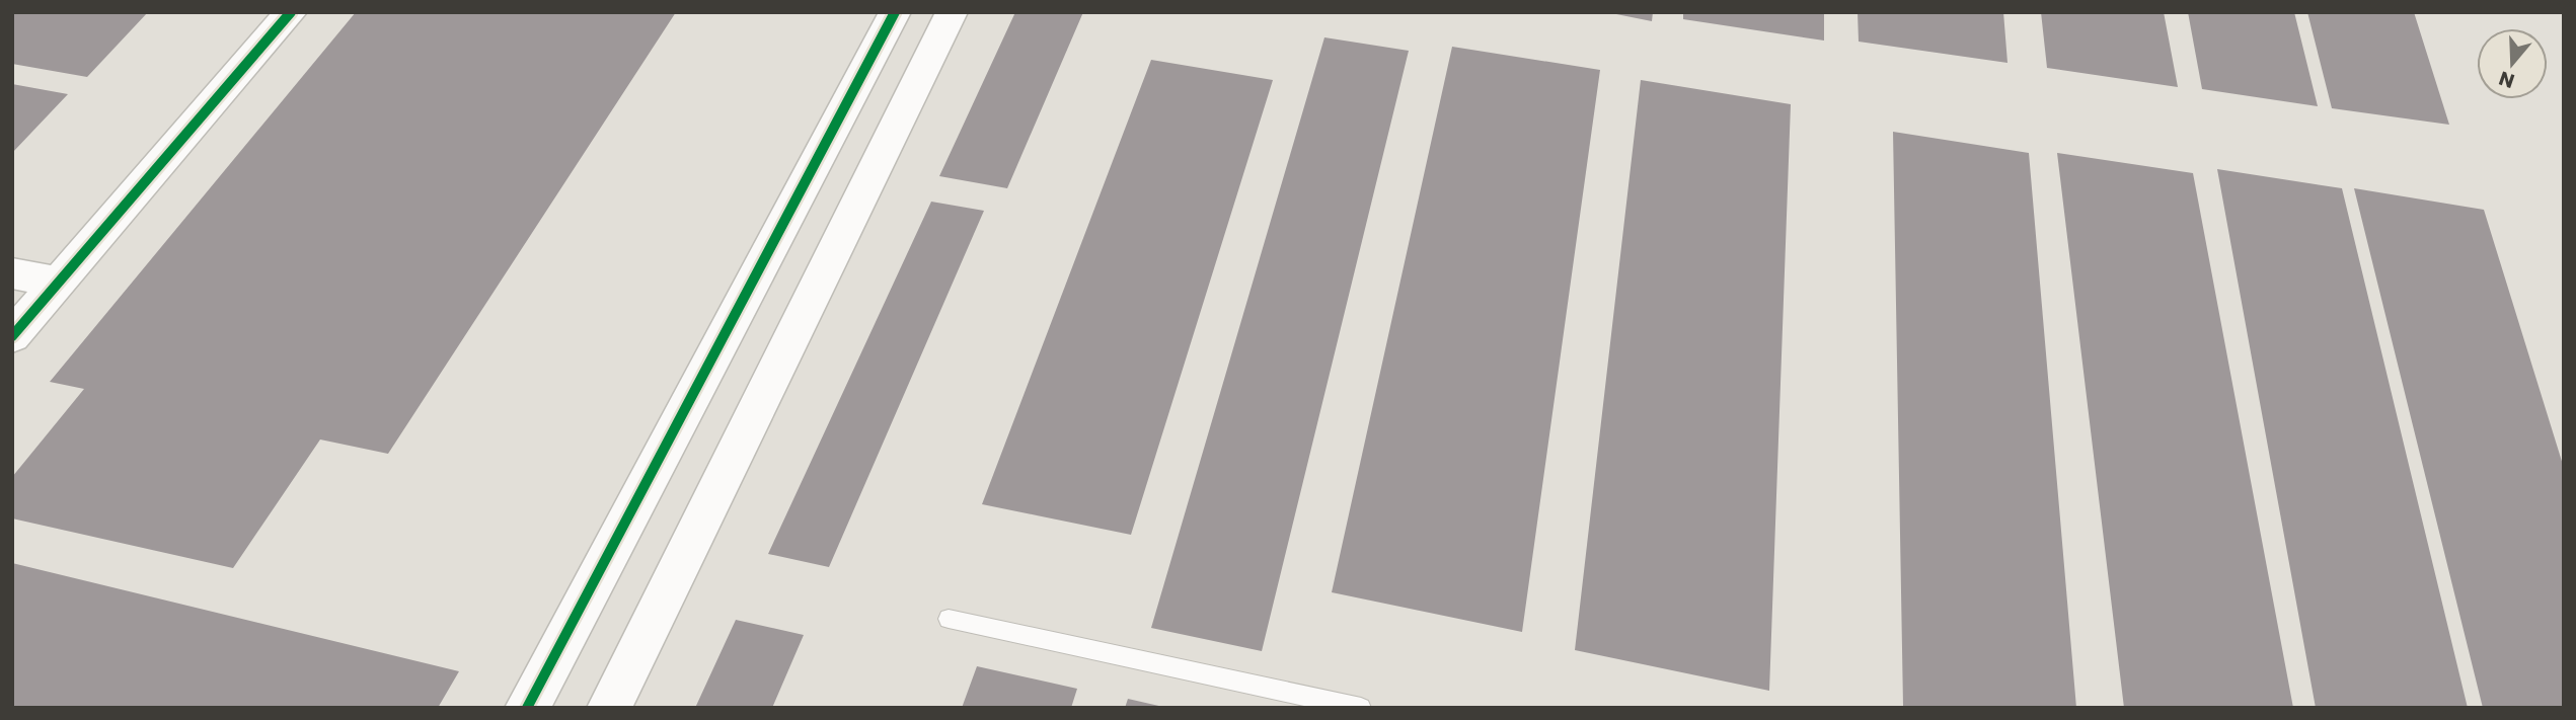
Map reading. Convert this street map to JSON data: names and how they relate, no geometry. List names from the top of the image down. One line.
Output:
{"north":"bottom"}
